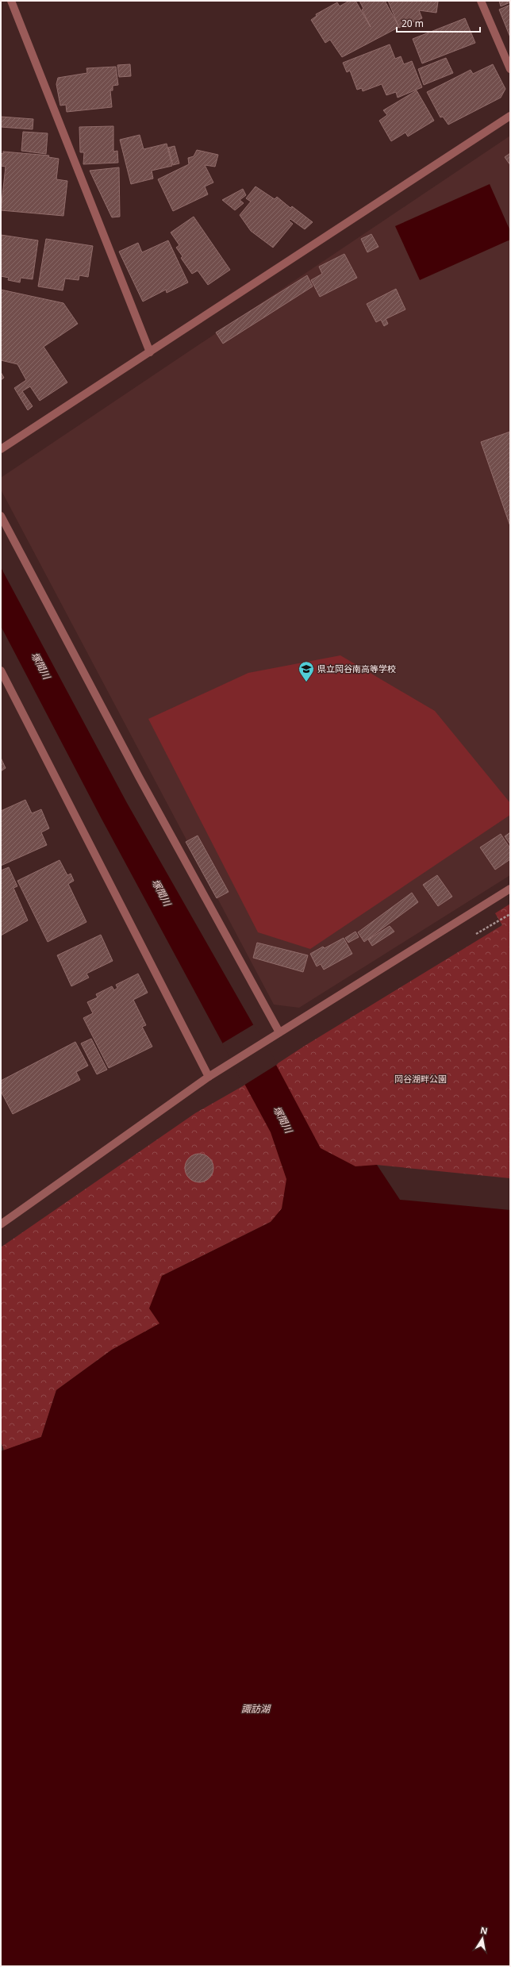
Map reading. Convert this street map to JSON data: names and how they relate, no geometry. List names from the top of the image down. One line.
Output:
{"water":["塚間川","諏訪湖"],"parks":["岡谷湖畔公園"],"places":{"school or university":["県立岡谷南高等学校"]},"scale_bar":"20 m","north":"top"}
